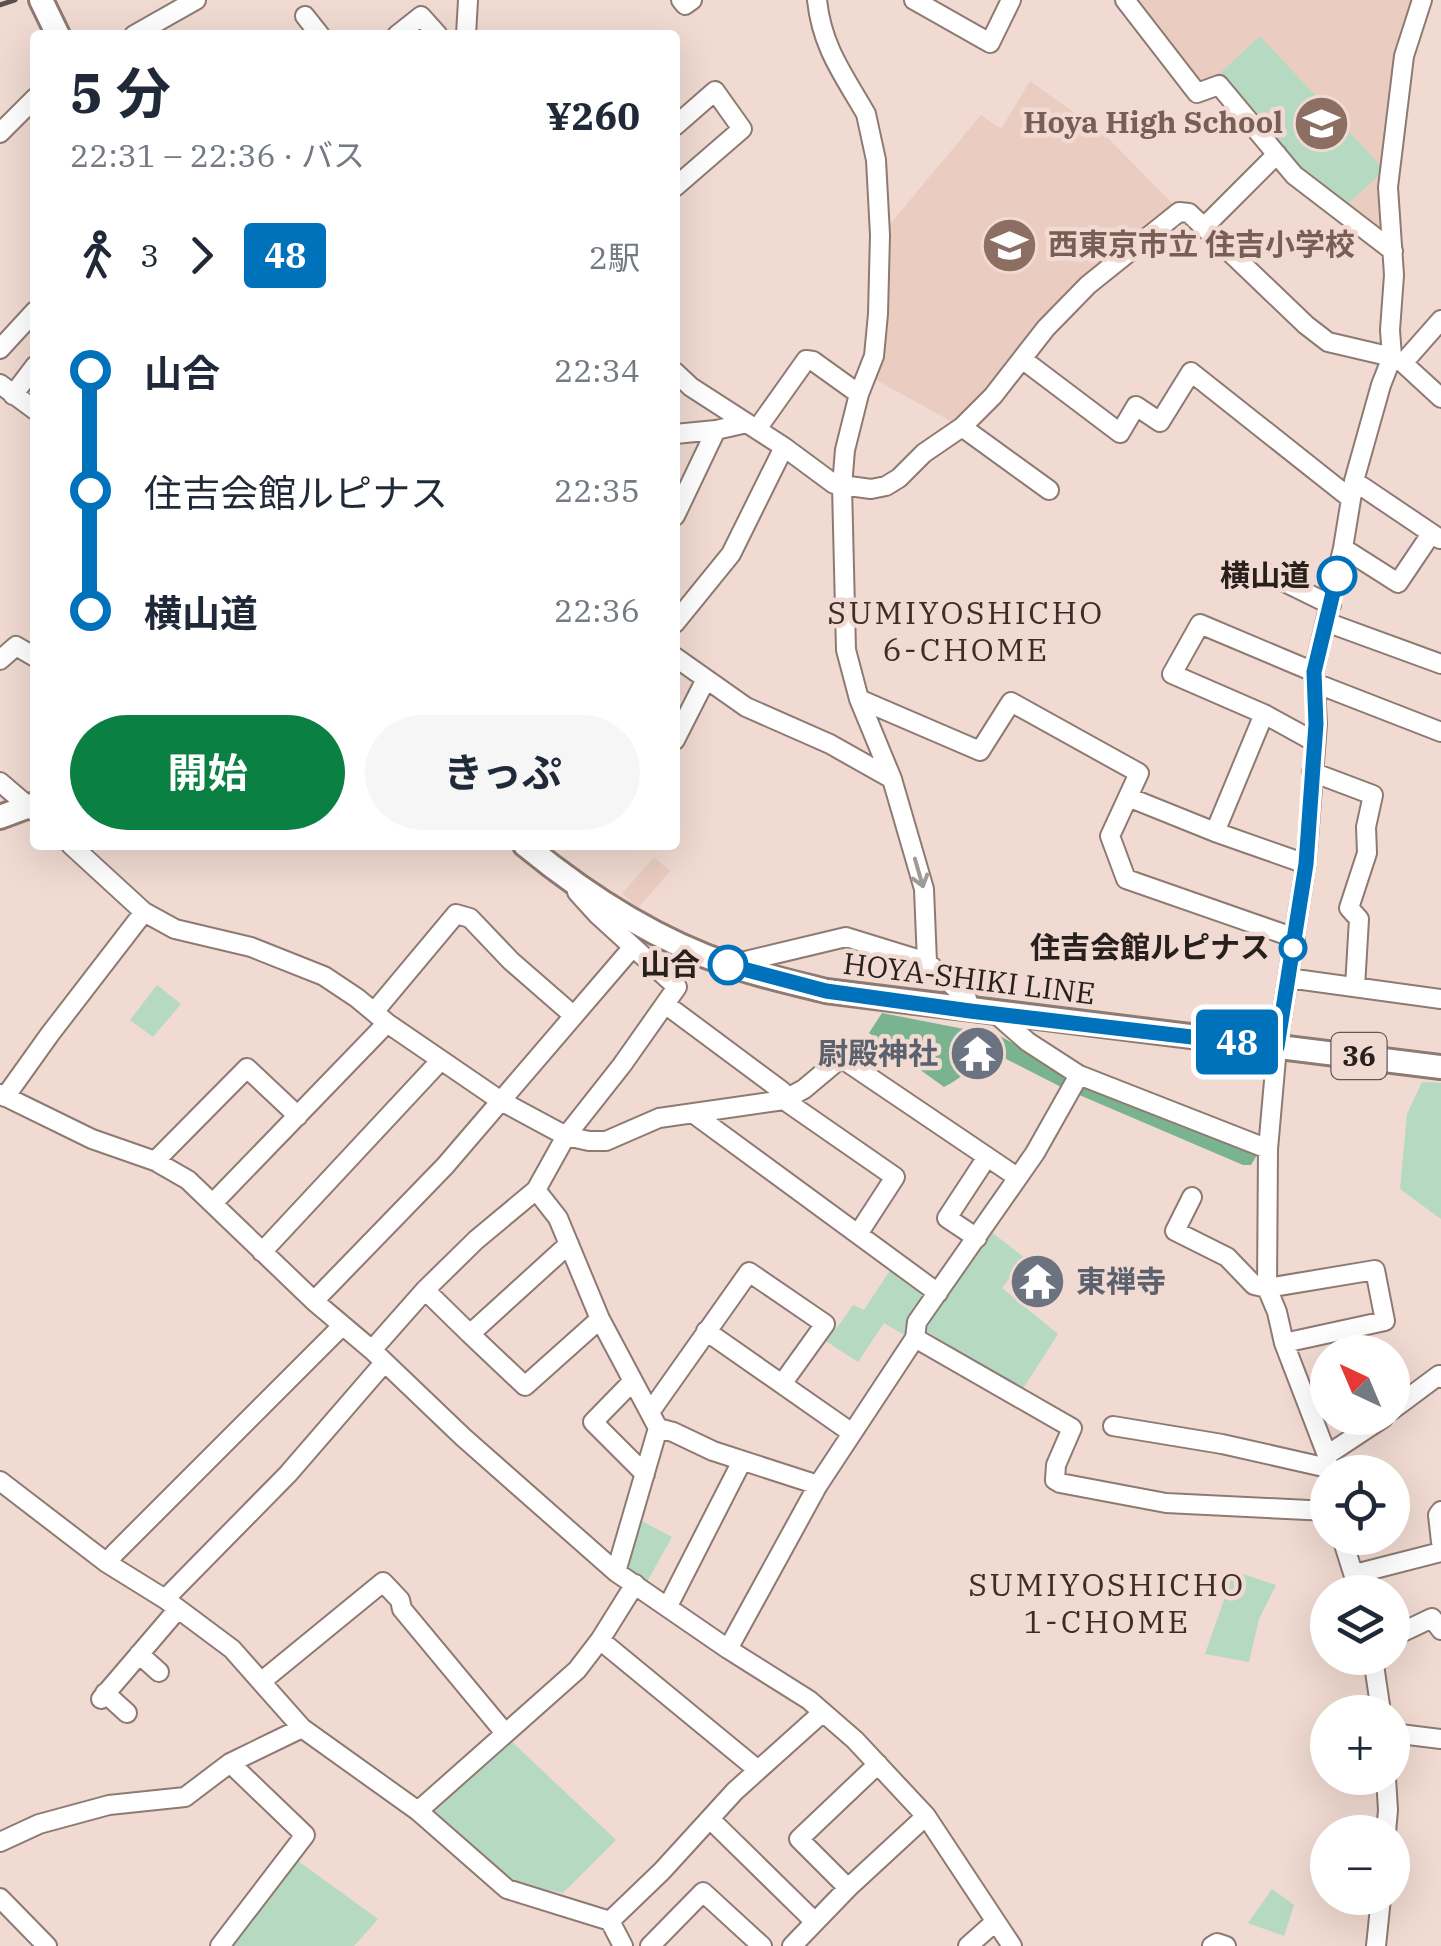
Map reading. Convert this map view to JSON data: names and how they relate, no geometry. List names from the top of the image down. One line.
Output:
{"streets":{"main road":["HOYA-SHIKI LINE","36"]},"districts":["SUMIYOSHICHO 6-CHOME","SUMIYOSHICHO 1-CHOME"],"places":{"school or university":["Hoya High School","西東京市立 住吉小学校"],"other":["横山道","住吉会館ルピナス","山合"],"temple":["尉殿神社","東禅寺"]},"lines":["bus line 48"],"north":"top left","page":{"on_map":"48","heading":["5 分","22:31 – 22:36 · バス","¥260"],"legs":["3","48","2駅"],"list":[{"name":"山合","value":"22:34"},{"name":"住吉会館ルピナス","value":"22:35"},{"name":"横山道","value":"22:36"}],"buttons":["開始","きっぷ"],"map_buttons":["+","−"]}}
